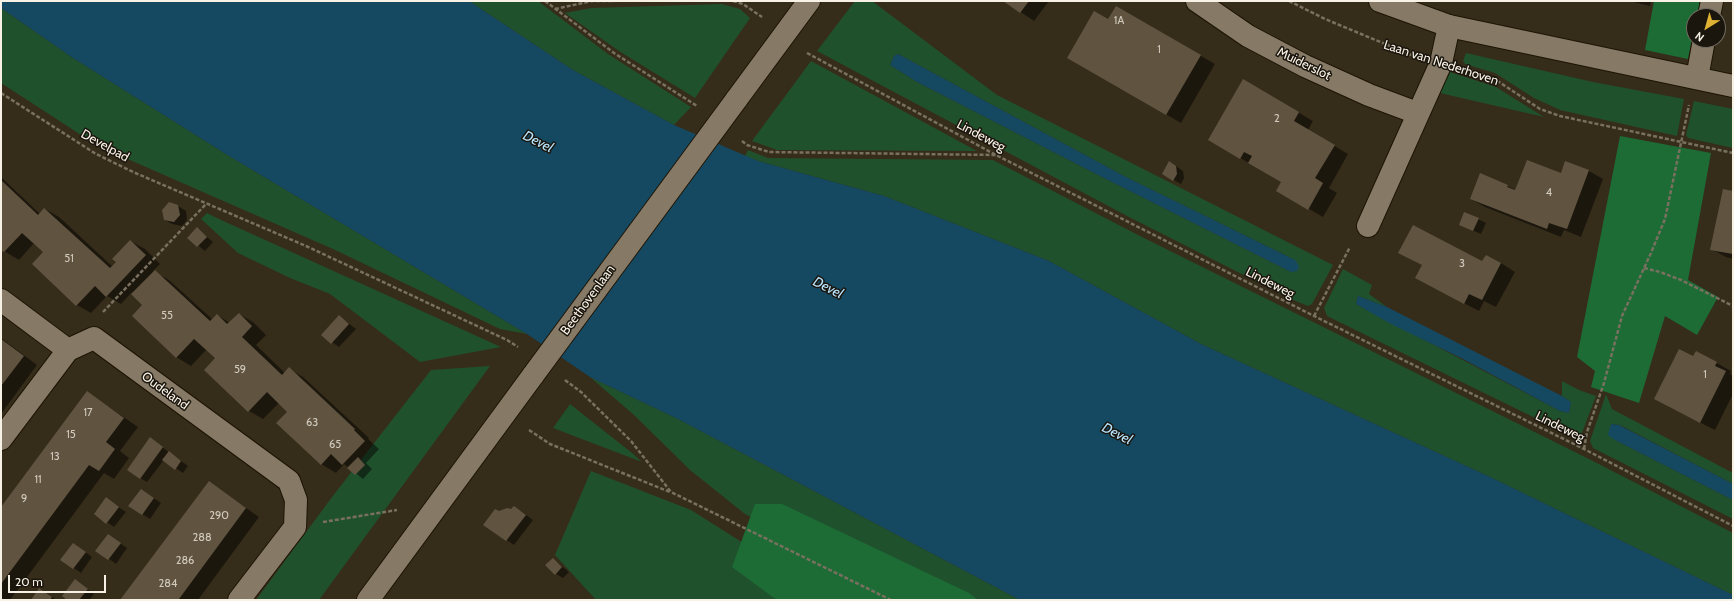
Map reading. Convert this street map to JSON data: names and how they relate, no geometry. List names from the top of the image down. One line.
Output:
{"streets":{"street":["Muiderslot","Beethovenlaan","Oudeland"],"path":["Laan van Nederhoven","Lindeweg","Develpad"]},"crossings":[["Develpad","Oudeland"]],"water":["Devel"],"house_numbers":["1A","1","2","4","51","3","55","59","1","17","63","15","65","13","11","9","290","288","286","284"],"scale_bar":"20 m","north":"bottom left"}
